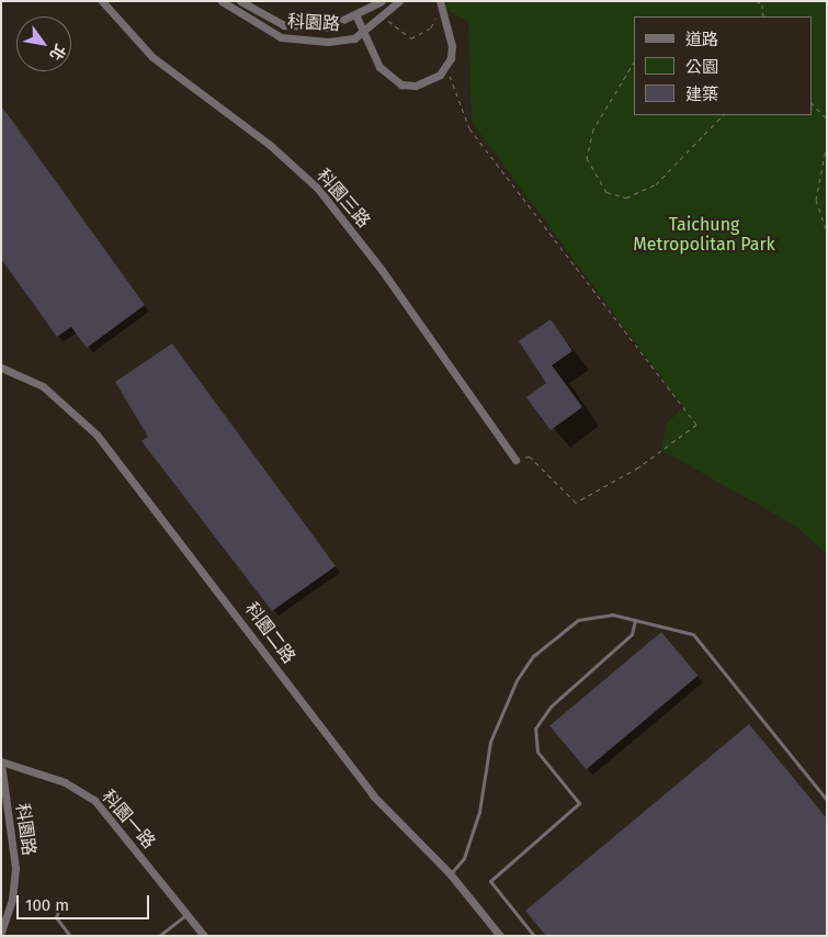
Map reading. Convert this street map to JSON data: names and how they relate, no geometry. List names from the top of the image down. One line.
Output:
{"streets":{"street":["科園路","科園三路","科園二路","科園一路"]},"crossings":[["科園路","科園一路"]],"parks":["Taichung Metropolitan Park"],"legend":["道路","公園","建築"],"scale_bar":"100 m","north":"bottom right"}
